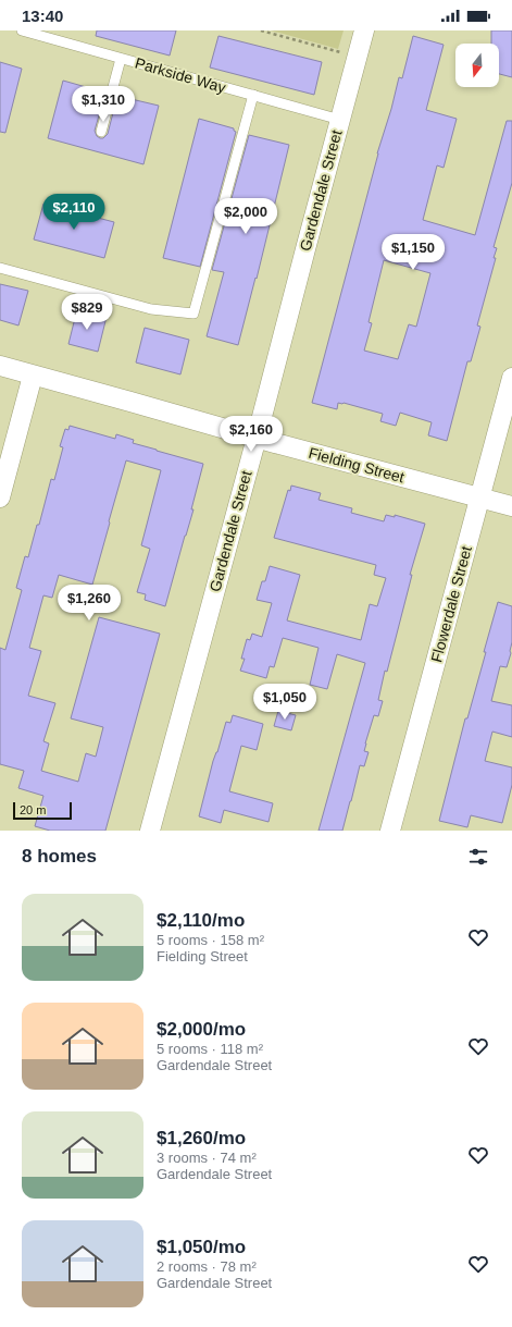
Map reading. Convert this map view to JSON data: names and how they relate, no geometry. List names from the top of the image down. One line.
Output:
{"streets":{"street":["Gardendale Street","Fielding Street","Flowerdale Street"],"lane":["Parkside Way"]},"crossings":[["Parkside Way","Gardendale Street"],["Gardendale Street","Fielding Street"],["Fielding Street","Flowerdale Street"]],"scale_bar":"20 m","north":"bottom","page":{"status":"13:40","price":["$1,310","$2,110","$2,000","$1,150","$829","$2,160","$1,260","$1,050"],"scale":"20 m","heading":"8 homes","list":[{"name":"$2,110/mo","note":"5 rooms · 158 m² · Fielding Street"},{"name":"$2,000/mo","note":"5 rooms · 118 m² · Gardendale Street"},{"name":"$1,260/mo","note":"3 rooms · 74 m² · Gardendale Street"},{"name":"$1,050/mo","note":"2 rooms · 78 m² · Gardendale Street"}]}}
